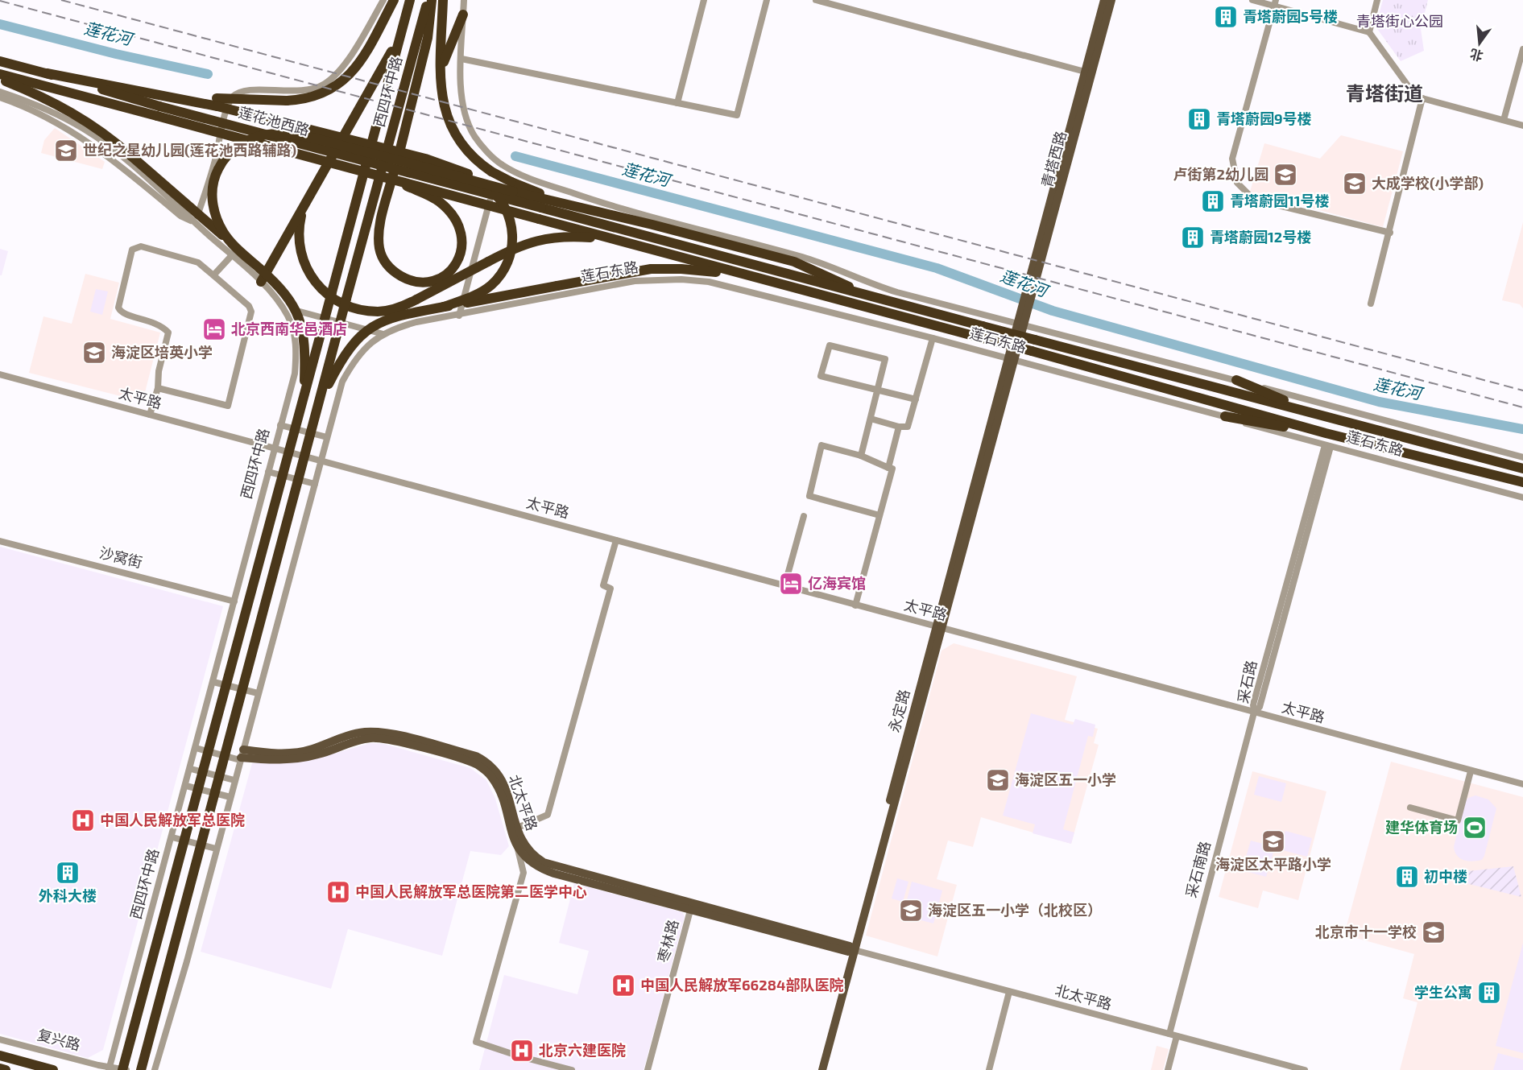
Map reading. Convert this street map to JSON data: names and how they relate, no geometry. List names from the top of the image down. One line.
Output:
{"streets":{"highway":["西四环中路","莲花池西路","莲石东路","复兴路"],"main road":["青塔西路","永定路","北太平路"],"street":["太平路","沙窝街","采石路","采石南路","枣林路"]},"crossings":[["西四环中路","太平路"],["西四环中路","沙窝街"],["西四环中路","复兴路"],["莲花池西路","莲石东路"],["青塔西路","莲石东路"],["青塔西路","永定路"],["莲石东路","采石路"],["莲石东路","永定路"],["太平路","采石路"],["太平路","永定路"],["太平路","采石南路"],["采石路","采石南路"],["永定路","北太平路"],["北太平路","采石南路"],["北太平路","枣林路"]],"districts":["青塔街道"],"water":["莲花河"],"parks":["青塔街心公园"],"places":{"building":["青塔蔚园5号楼","青塔蔚园9号楼","青塔蔚园11号楼","青塔蔚园12号楼","外科大楼","初中楼","学生公寓"],"school or university":["世纪之星幼儿园(莲花池西路辅路)","卢街第2幼儿园","大成学校(小学部)","海淀区培英小学","海淀区五一小学","海淀区太平路小学","海淀区五一小学（北校区）","北京市十一学校"],"hotel":["北京西南华邑酒店","亿海宾馆"],"hospital":["中国人民解放军总医院","中国人民解放军总医院第二医学中心","中国人民解放军66284部队医院","北京六建医院"],"sports":["建华体育场"]},"north":"bottom"}
